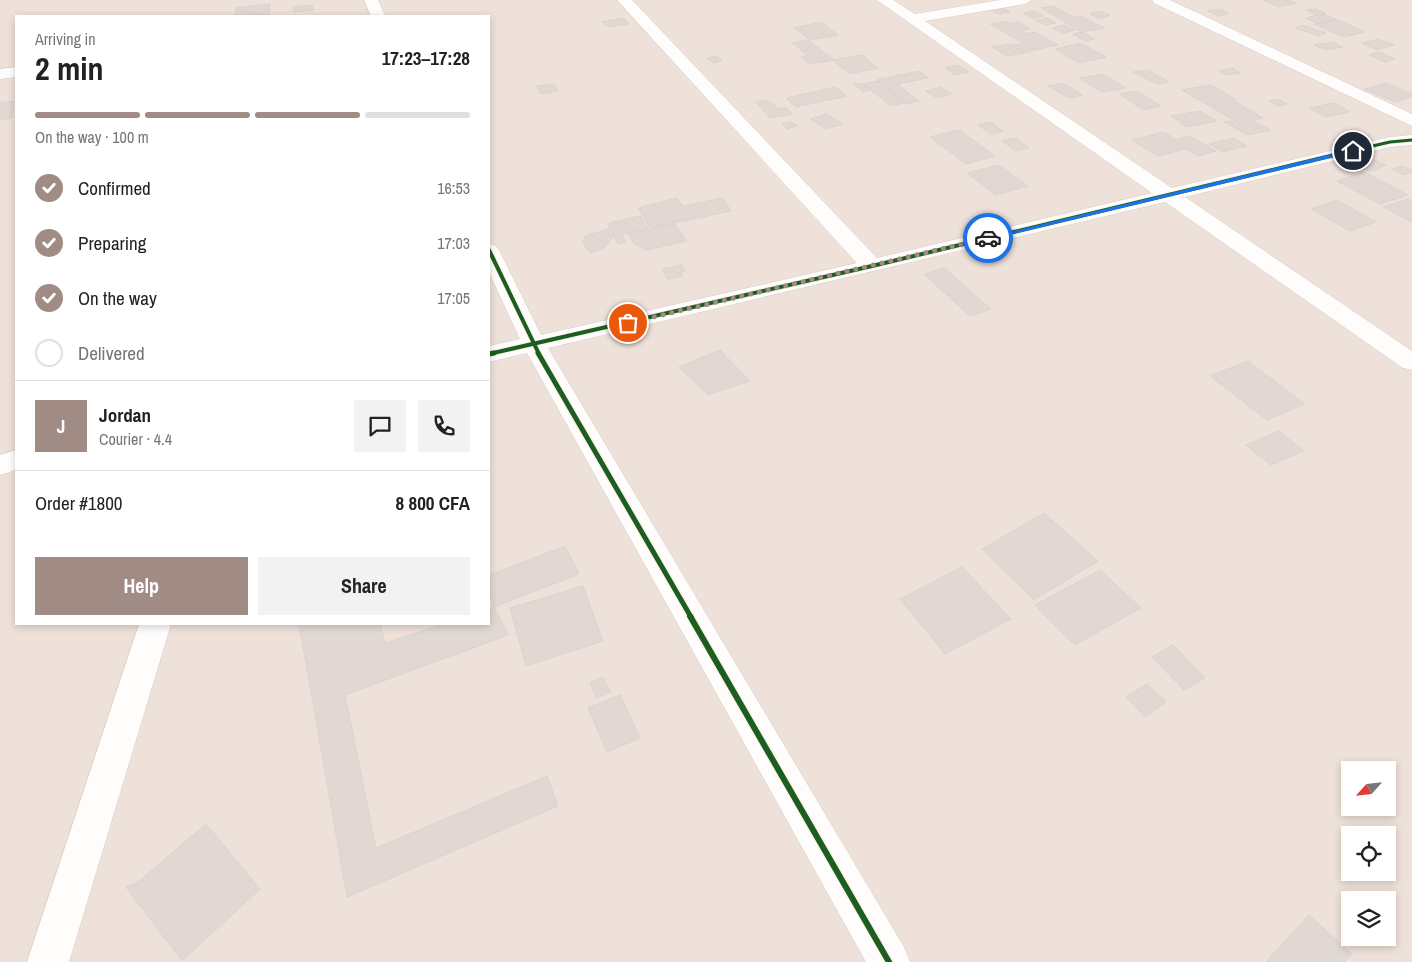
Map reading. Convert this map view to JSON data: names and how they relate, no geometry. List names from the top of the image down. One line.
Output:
{"north":"bottom left","page":{"heading":["2 min","Arriving in","17:23–17:28"],"panel":["Jordan","Courier · 4.4","Order #1800","8 800 CFA"],"bar":"On the way · 100 m","list":[["Confirmed","16:53"],["Preparing","17:03"],["On the way","17:05"],"Delivered"],"round":"J","buttons":["Help","Share"]}}
